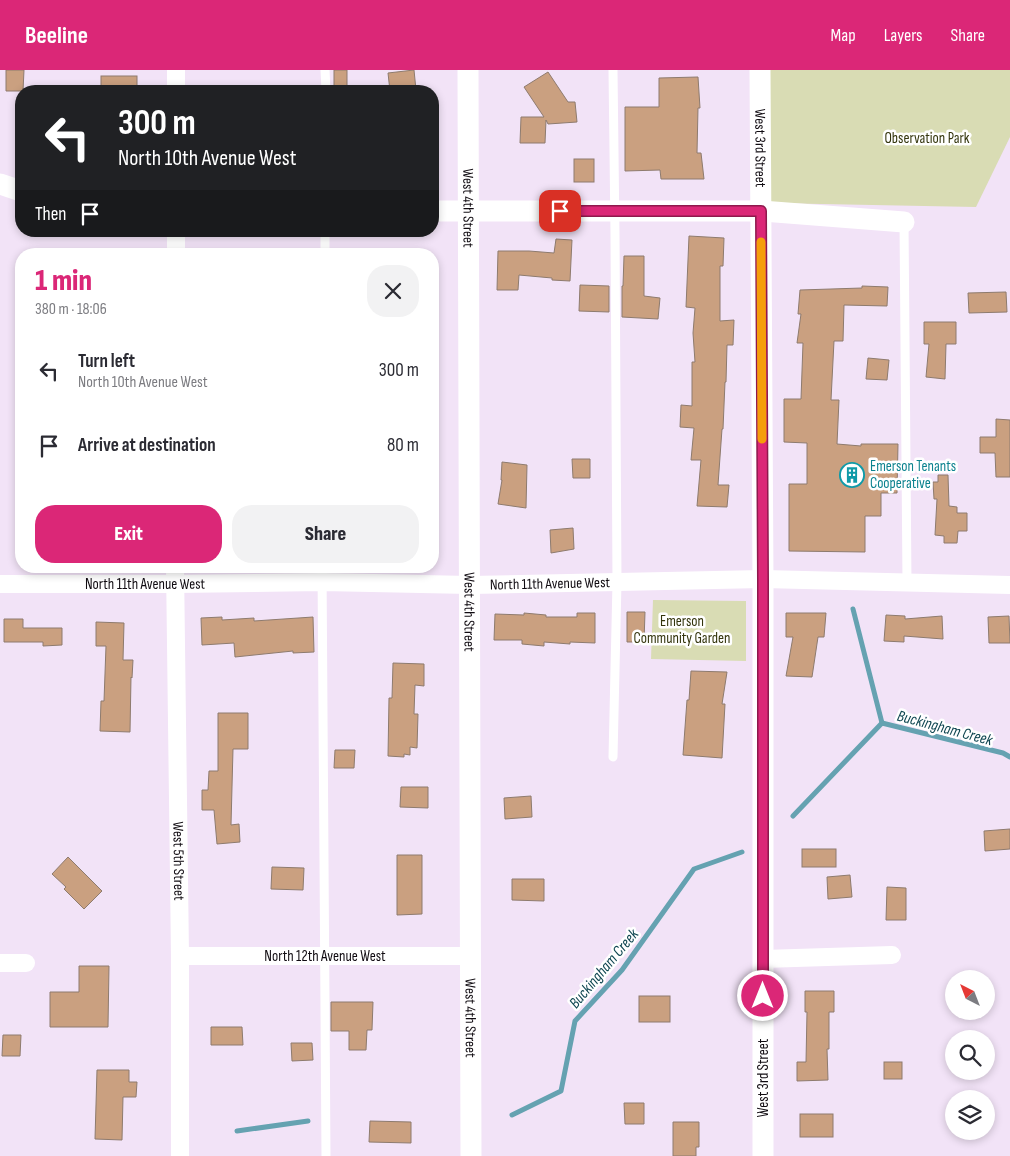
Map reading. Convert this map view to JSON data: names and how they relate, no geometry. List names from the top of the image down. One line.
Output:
{"streets":{"street":["West 3rd Street","West 4th Street","North 11th Avenue West","West 5th Street","North 12th Avenue West"]},"crossings":[["West 3rd Street","North 11th Avenue West"],["West 4th Street","North 11th Avenue West"],["West 4th Street","North 12th Avenue West"],["North 11th Avenue West","West 5th Street"],["West 5th Street","North 12th Avenue West"]],"water":["Buckingham Creek"],"parks":["Observation Park","Emerson Community Garden"],"places":{"building":["Emerson Tenants Cooperative"]},"north":"top left","page":{"header":"Beeline","nav":["Map","Layers","Share"],"turn":["300 m","North 10th Avenue West"],"then":"Then","heading":["1 min","380 m · 18:06"],"list":[{"name":"Turn left","note":"North 10th Avenue West","value":"300 m"},{"name":"Arrive at destination","value":"80 m"}],"buttons":["Exit","Share"]}}
